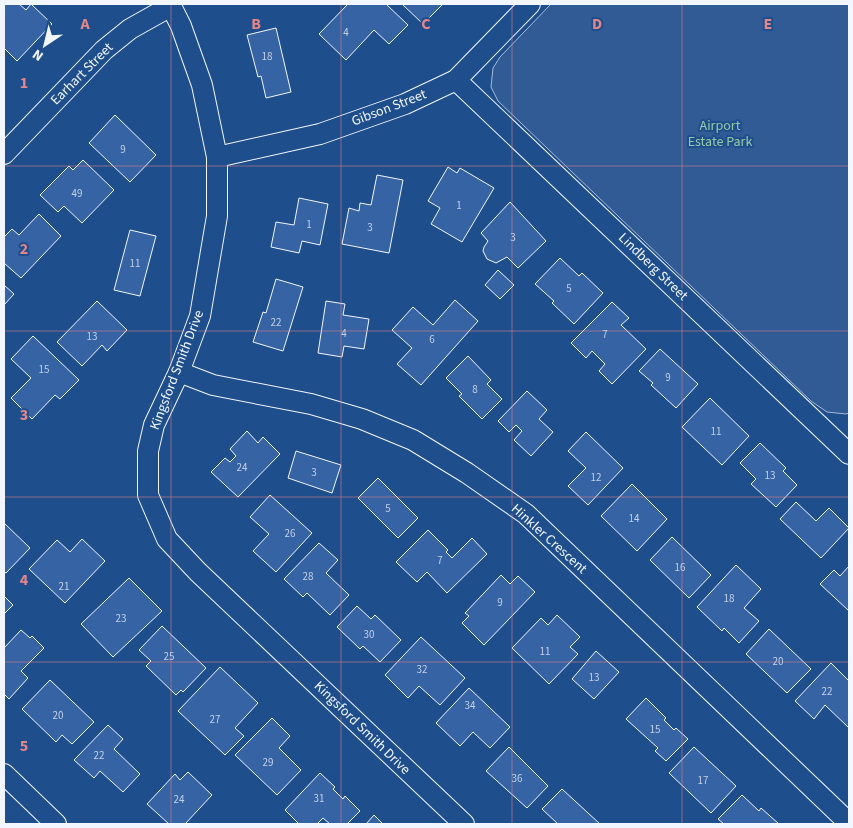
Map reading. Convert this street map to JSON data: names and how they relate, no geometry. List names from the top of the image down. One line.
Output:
{"streets":{"street":["Earhart Street","Gibson Street","Lindberg Street","Kingsford Smith Drive","Hinkler Crescent"]},"crossings":[["Earhart Street","Kingsford Smith Drive"],["Gibson Street","Lindberg Street"],["Gibson Street","Kingsford Smith Drive"],["Kingsford Smith Drive","Hinkler Crescent"]],"parks":["Airport Estate Park"],"house_numbers":["4","18","9","49","1","1","3","3","11","5","22","4","7","13","6","15","9","8","11","24","3","13","12","5","14","26","7","16","28","21","18","9","23","30","11","25","20","32","13","22","34","20","27","15","22","29","36","17","31","24"],"north":"bottom left","grid":{"columns":["A","B","C","D","E"],"rows":["1","2","3","4","5"]}}
